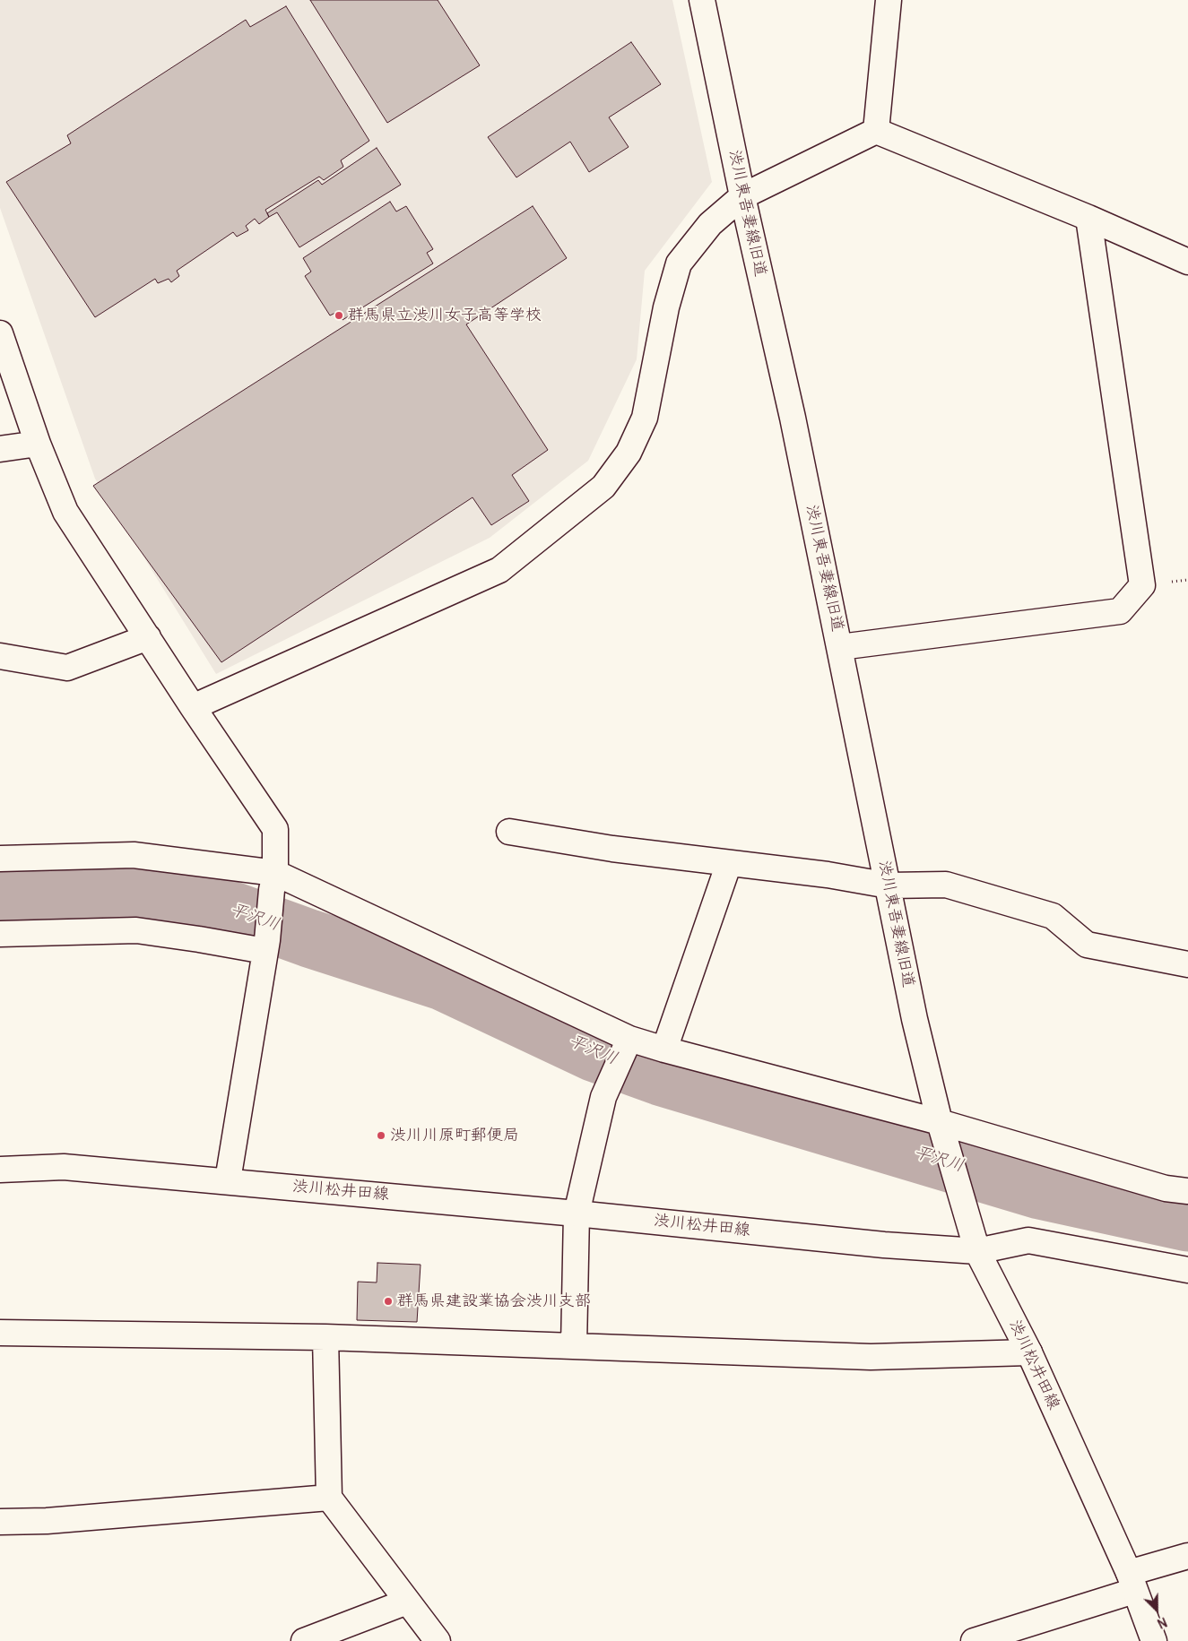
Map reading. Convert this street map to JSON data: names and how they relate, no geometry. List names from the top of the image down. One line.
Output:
{"streets":{"street":["渋川東吾妻線旧道","渋川松井田線"]},"crossings":[["渋川東吾妻線旧道","渋川松井田線"]],"water":["平沢川"],"places":["群馬県立渋川女子高等学校","渋川川原町郵便局","群馬県建設業協会渋川支部"],"north":"bottom right"}
